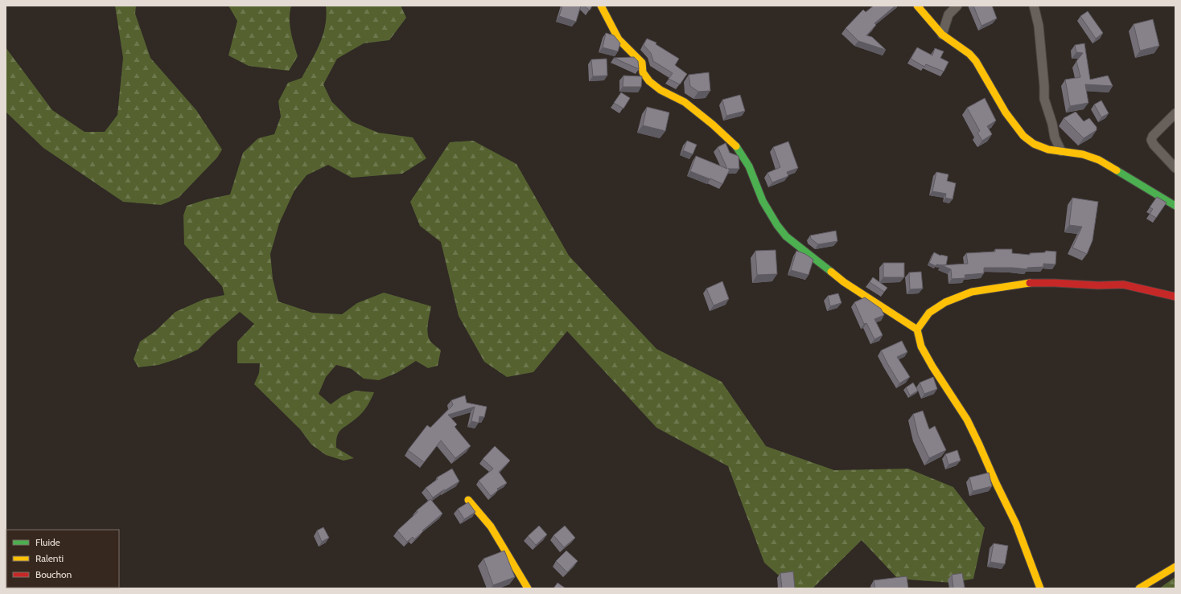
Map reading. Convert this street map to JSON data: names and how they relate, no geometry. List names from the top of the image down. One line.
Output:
{"legend":["Fluide","Ralenti","Bouchon"]}
